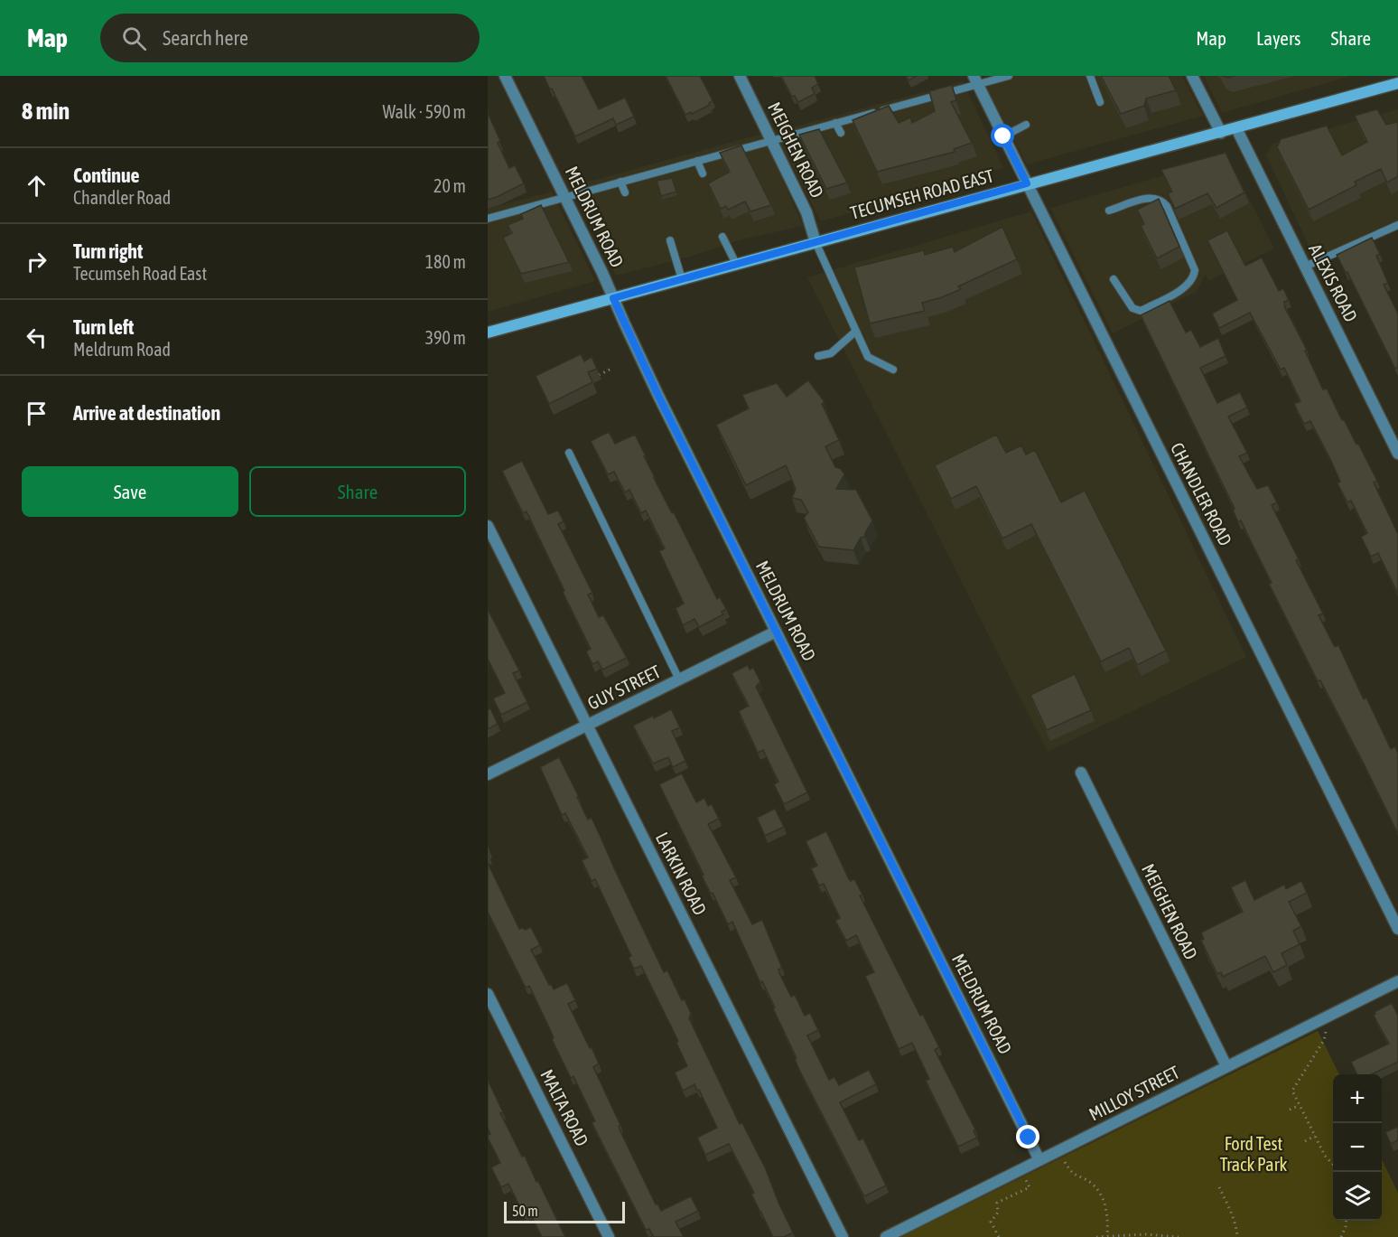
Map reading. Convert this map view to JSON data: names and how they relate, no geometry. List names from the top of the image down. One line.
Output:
{"streets":{"main road":["TECUMSEH ROAD EAST"],"street":["MEIGHEN ROAD","MELDRUM ROAD","ALEXIS ROAD","CHANDLER ROAD","GUY STREET","LARKIN ROAD","MILLOY STREET","MALTA ROAD"]},"crossings":[["MEIGHEN ROAD","TECUMSEH ROAD EAST"],["MEIGHEN ROAD","MILLOY STREET"],["TECUMSEH ROAD EAST","MELDRUM ROAD"],["TECUMSEH ROAD EAST","ALEXIS ROAD"],["TECUMSEH ROAD EAST","CHANDLER ROAD"],["MELDRUM ROAD","GUY STREET"],["MELDRUM ROAD","MILLOY STREET"],["GUY STREET","LARKIN ROAD"]],"parks":["Ford Test Track Park"],"scale_bar":"50 m","page":{"header":"Map","search":"Search here","nav":["Map","Layers","Share"],"heading":["8 min","Walk · 590 m"],"list":[["Continue","Chandler Road","20 m"],["Turn right","Tecumseh Road East","180 m"],["Turn left","Meldrum Road","390 m"],"Arrive at destination"],"buttons":["Save","Share"],"map_buttons":["+","−"],"scale":"50 m"}}
